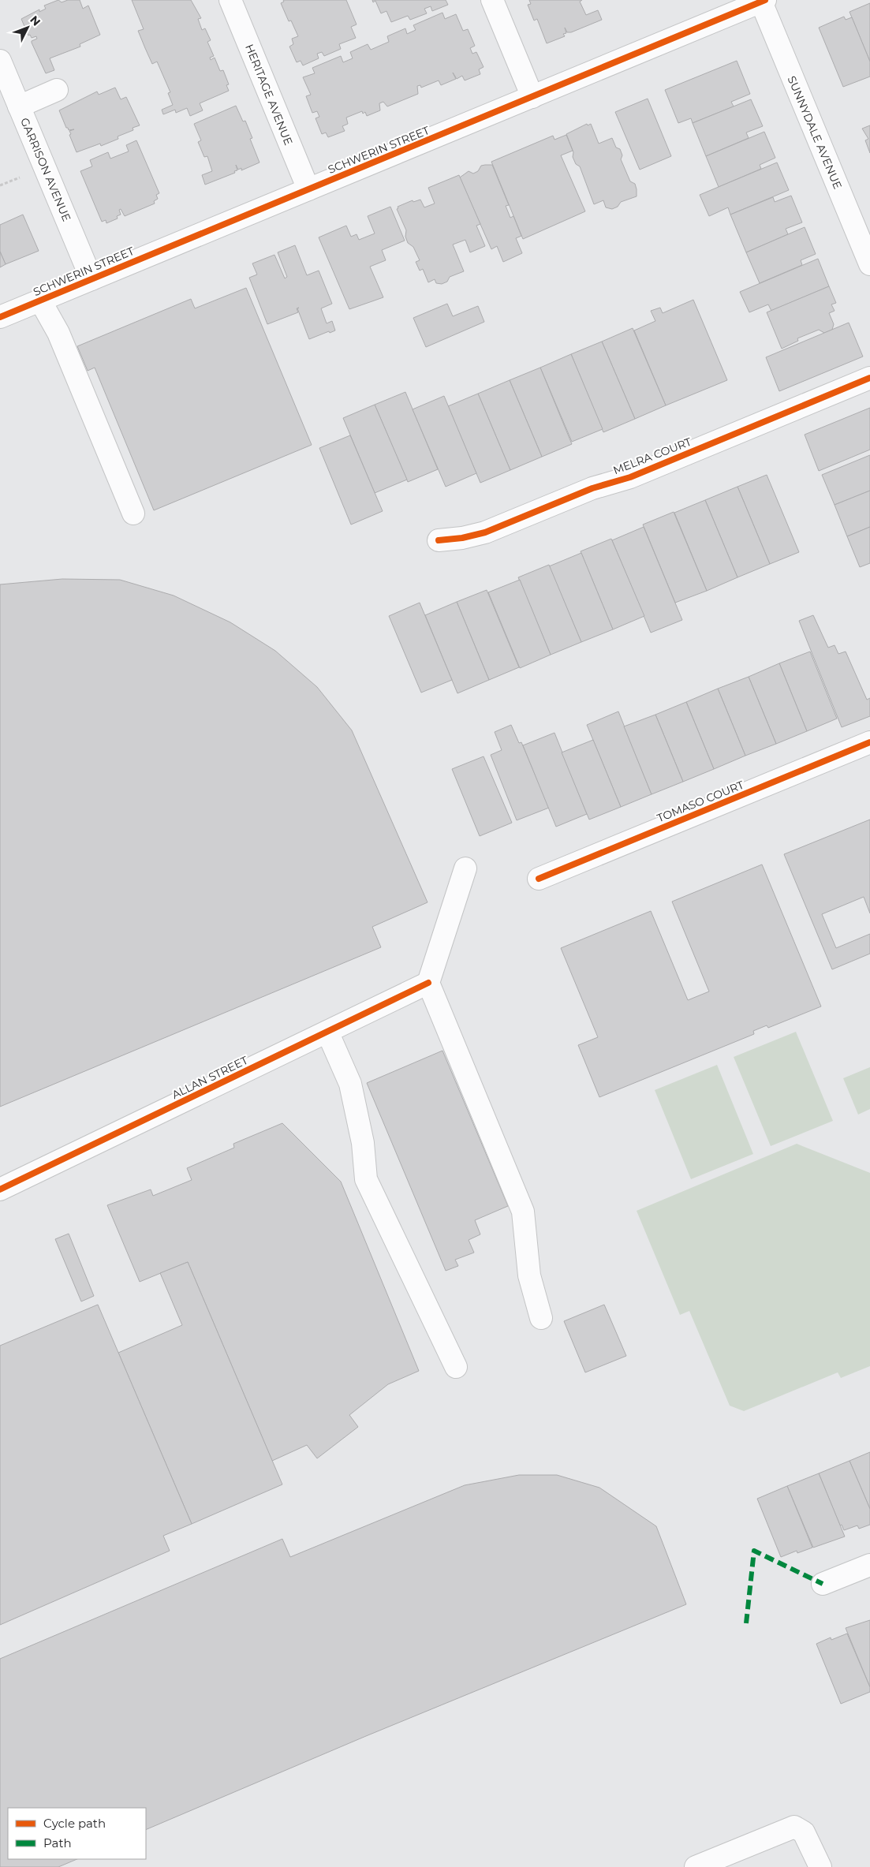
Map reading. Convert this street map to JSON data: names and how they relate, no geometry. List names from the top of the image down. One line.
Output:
{"streets":{"street":["HERITAGE AVENUE","SUNNYDALE AVENUE","SCHWERIN STREET","GARRISON AVENUE","MELRA COURT","TOMASO COURT","ALLAN STREET"]},"crossings":[["HERITAGE AVENUE","SCHWERIN STREET"],["SUNNYDALE AVENUE","SCHWERIN STREET"],["SCHWERIN STREET","GARRISON AVENUE"]],"legend":["Cycle path","Path"],"north":"top right"}
